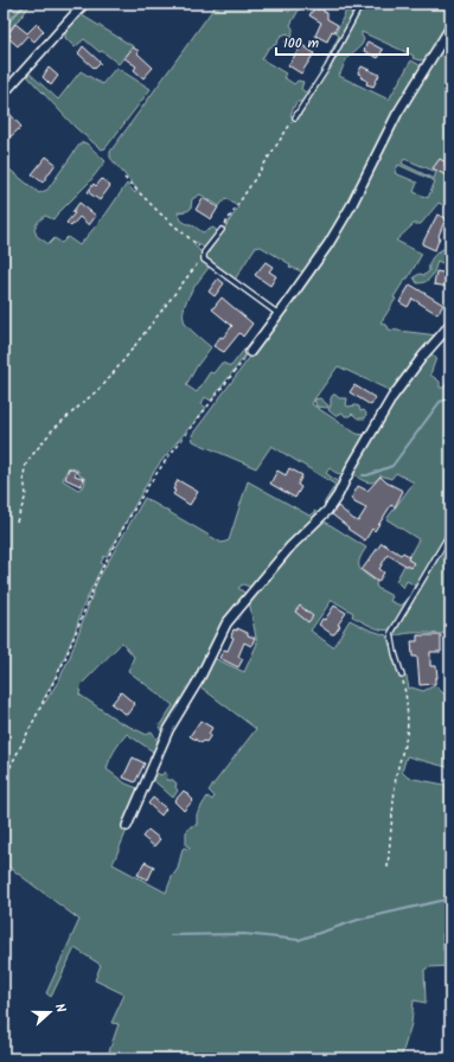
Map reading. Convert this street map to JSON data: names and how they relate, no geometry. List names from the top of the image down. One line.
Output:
{"scale_bar":"100 m","north":"right"}
